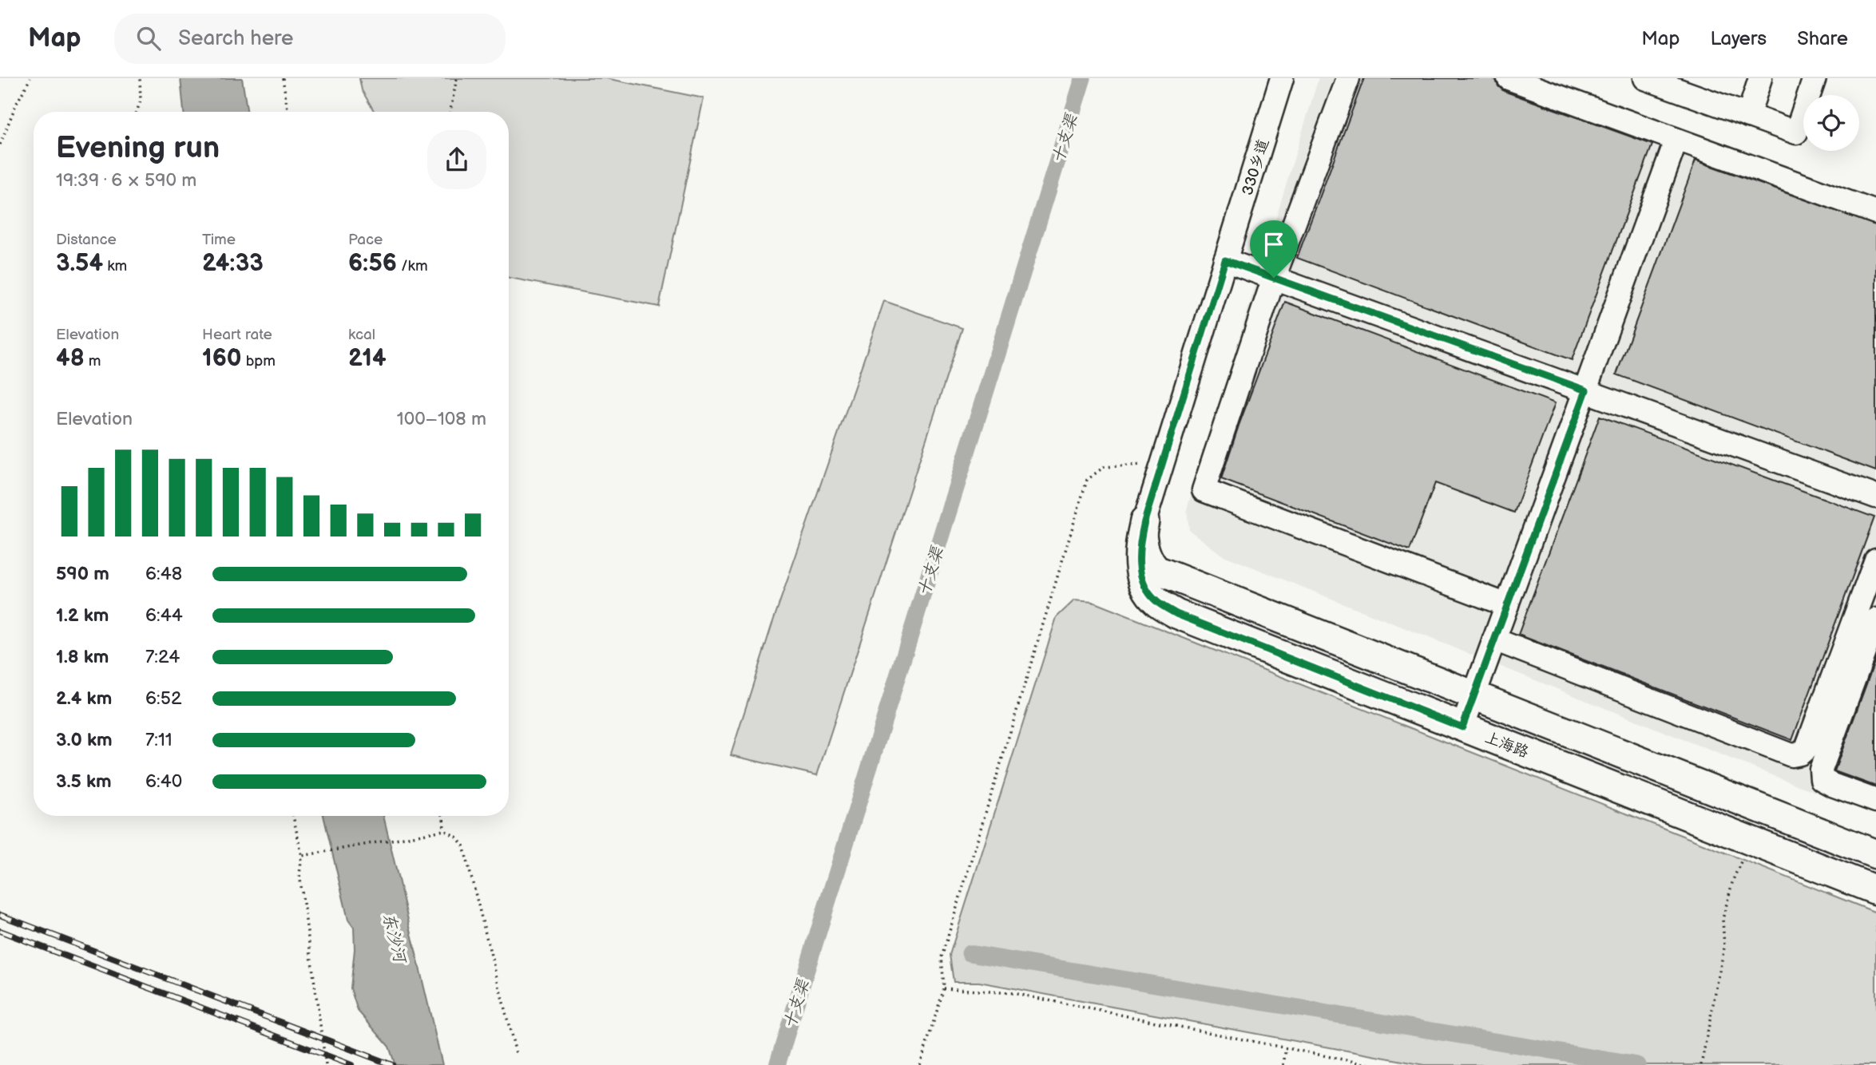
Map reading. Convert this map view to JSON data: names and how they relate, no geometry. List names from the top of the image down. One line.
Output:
{"streets":{"main road":["上海路"],"street":["330乡道"]},"crossings":[["330乡道","上海路"]],"water":["十支渠","东沙河"],"page":{"header":"Map","search":"Search here","nav":["Map","Layers","Share"],"heading":["Evening run","19:39 · 6 × 590 m"],"stats":[["Distance","3.54 km"],["Time","24:33"],["Pace","6:56 /km"],["Elevation","48 m"],["Heart rate","160 bpm"],["kcal","214"]],"chart":["Elevation","100–108 m"],"list":[{"name":"590 m","note":"6:48"},{"name":"1.2 km","note":"6:44"},{"name":"1.8 km","note":"7:24"},{"name":"2.4 km","note":"6:52"},{"name":"3.0 km","note":"7:11"},{"name":"3.5 km","note":"6:40"}]}}
